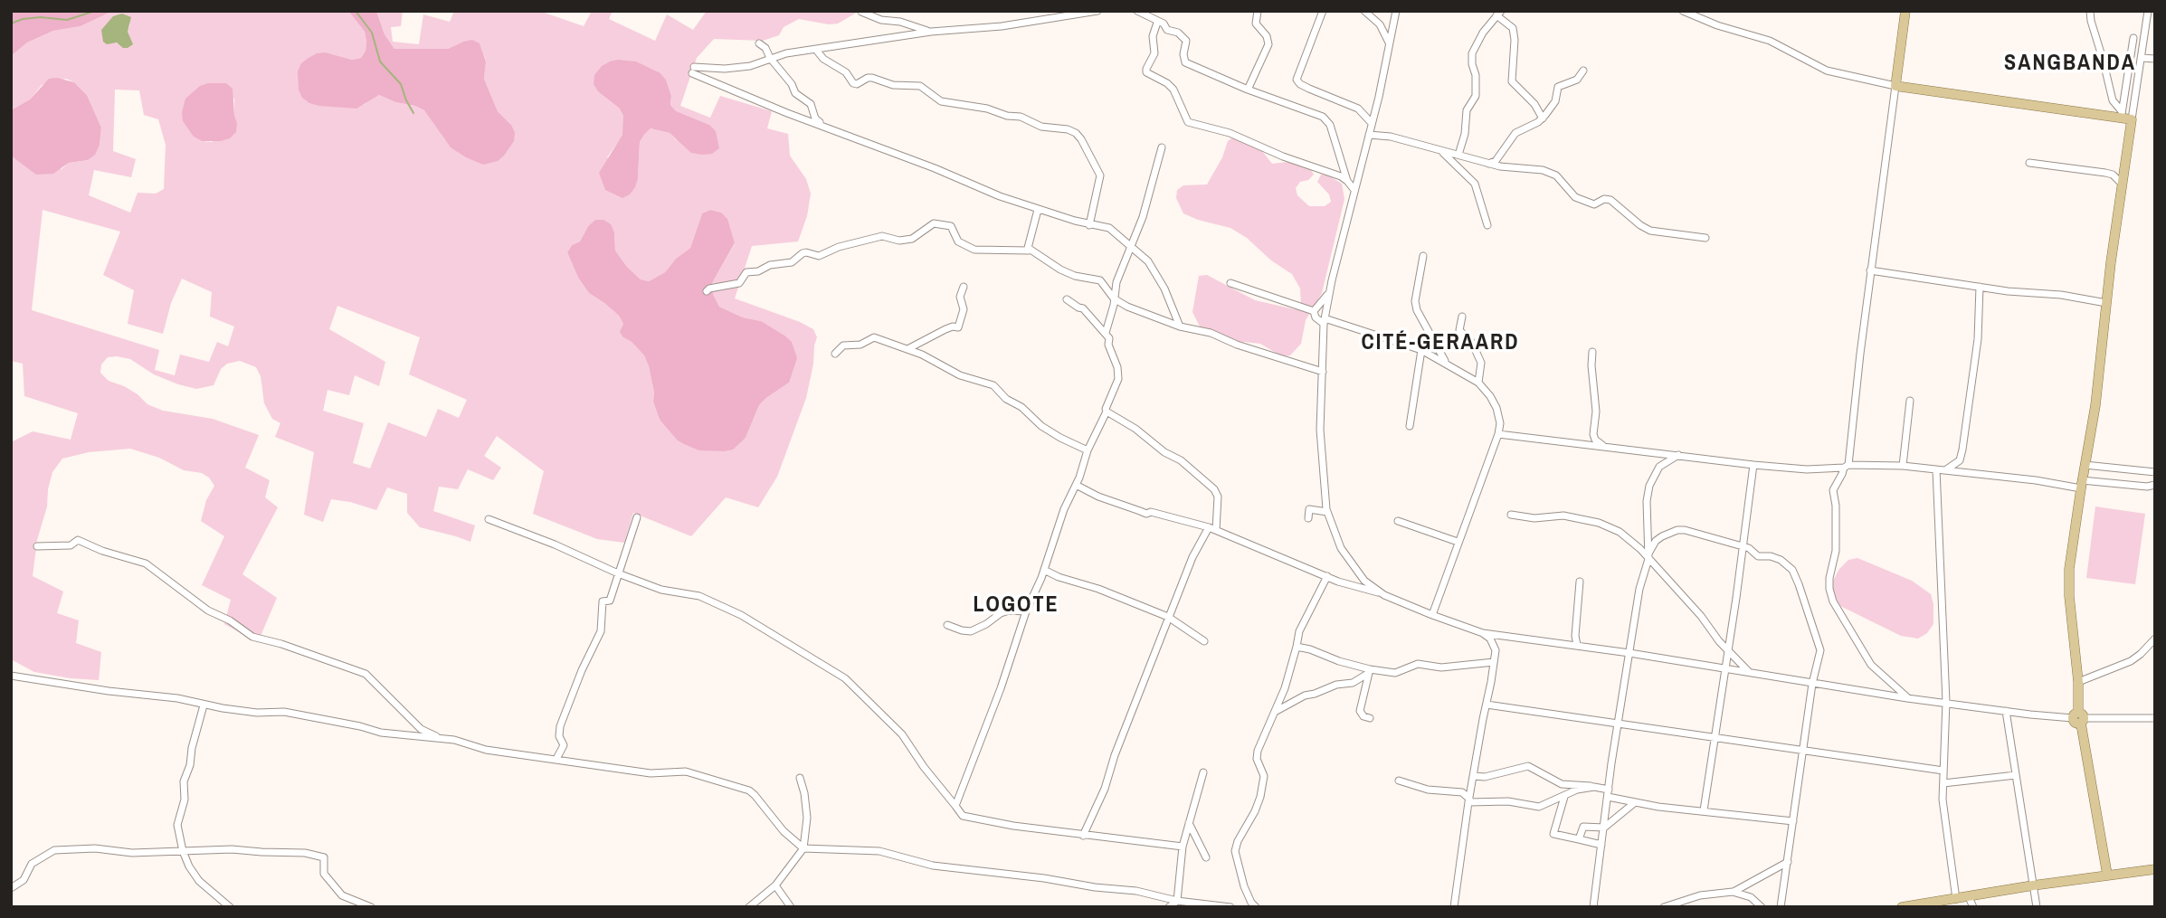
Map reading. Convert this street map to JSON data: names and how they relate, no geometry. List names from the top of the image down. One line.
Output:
{"districts":["SANGBANDA","CITÉ-GERAARD","LOGOTE"]}
